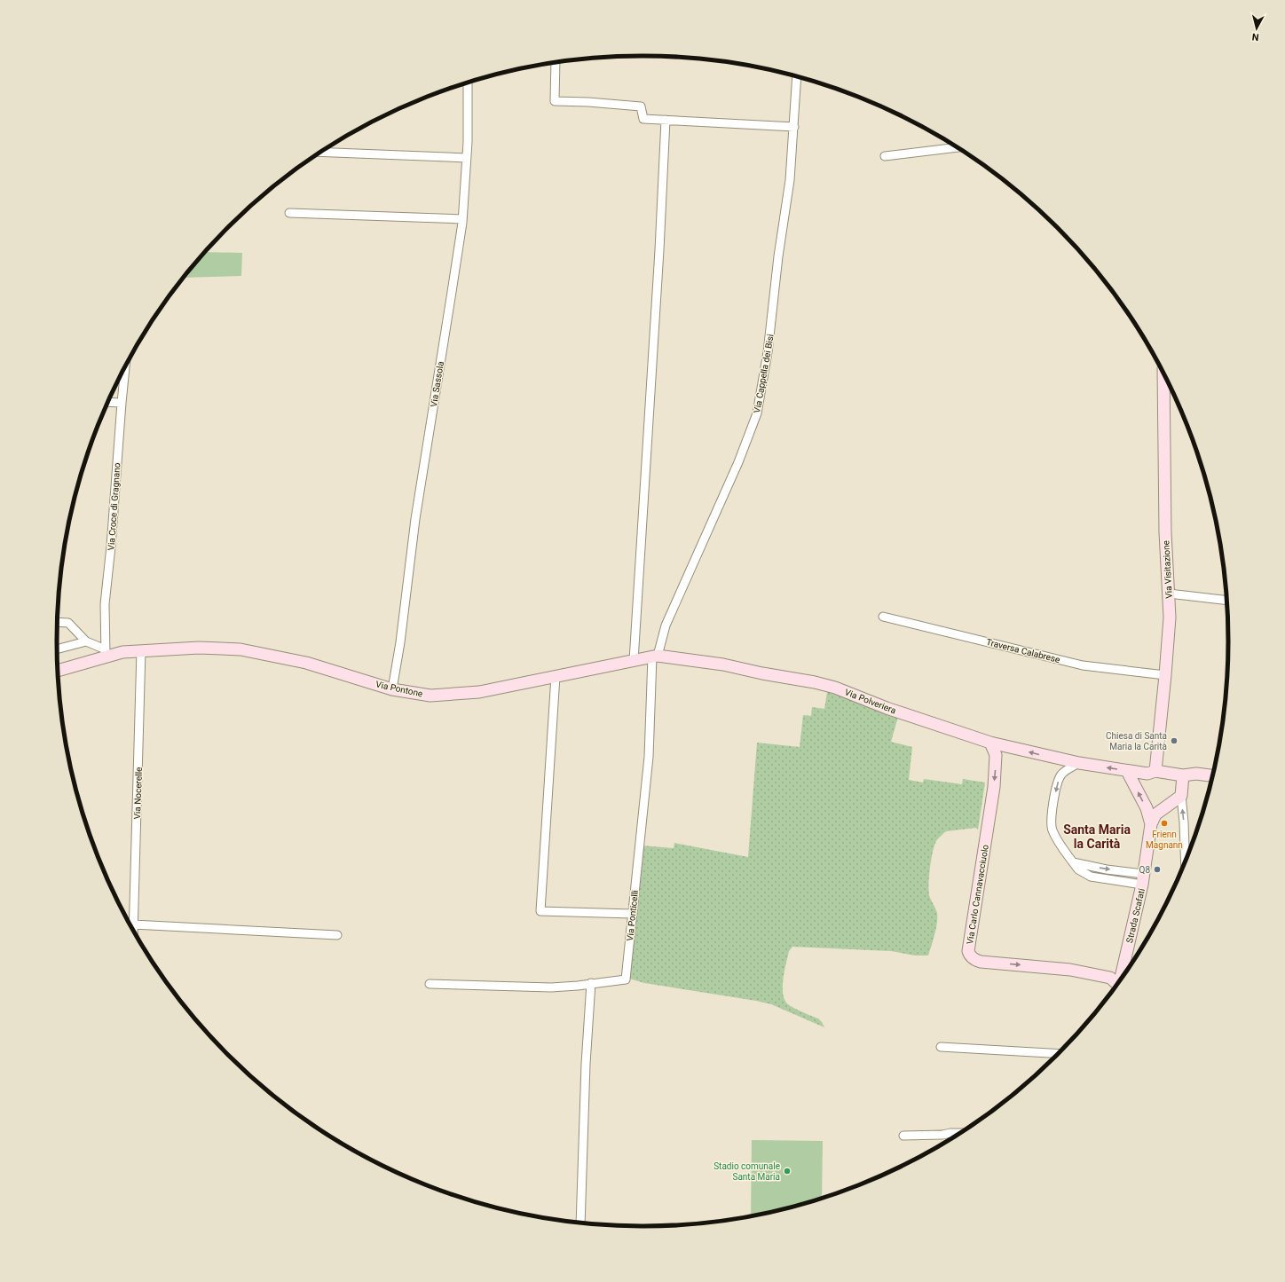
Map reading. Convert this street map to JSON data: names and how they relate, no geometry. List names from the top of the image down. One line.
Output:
{"streets":{"street":["Via Cappella dei Bisi","Via Sassola","Via Croce di Gragnano","Via Visitazione","Traversa Calabrese","Via Pontone","Via Polveriera","Via Nocerelle","Via Carlo Cannavacciuolo","Via Ponticelli","Strada Scafati"]},"crossings":[["Via Cappella dei Bisi","Via Pontone"],["Via Cappella dei Bisi","Via Polveriera"],["Via Cappella dei Bisi","Via Ponticelli"],["Via Sassola","Via Pontone"],["Via Croce di Gragnano","Via Pontone"],["Via Visitazione","Traversa Calabrese"],["Via Pontone","Via Polveriera"],["Via Pontone","Via Nocerelle"],["Via Pontone","Via Ponticelli"],["Via Polveriera","Via Carlo Cannavacciuolo"],["Via Polveriera","Via Ponticelli"],["Via Polveriera","Strada Scafati"]],"districts":["Santa Maria la Carità"],"places":["Chiesa di Santa Maria la Carità","Frienn Magnann","Q8","Stadio comunale Santa Maria"],"north":"bottom"}
